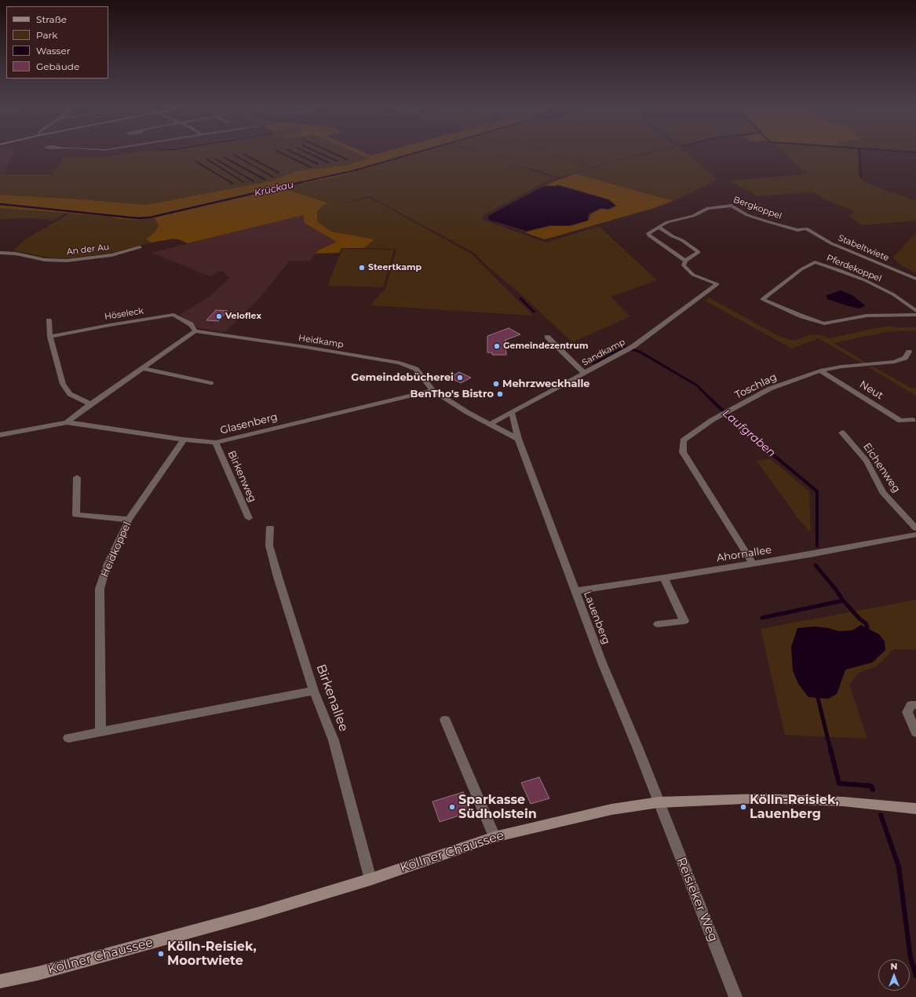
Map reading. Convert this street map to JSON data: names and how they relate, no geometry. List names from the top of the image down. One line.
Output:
{"streets":{"street":["Bergkoppel","Stabeltwiete","An der Au","Pferdekoppel","Höseleck","Heidkamp","Sandkamp","Toschlag","Neut","Glasenberg","Eichenweg","Birkenweg","Heidkoppel","Ahornallee","Lauenberg","Birkenallee","Köllner Chaussee","Reisieker Weg"]},"crossings":[["Bergkoppel","Stabeltwiete"],["Bergkoppel","Sandkamp"],["Höseleck","Heidkamp"],["Höseleck","Glasenberg"],["Heidkamp","Glasenberg"],["Sandkamp","Lauenberg"],["Toschlag","Neut"],["Toschlag","Ahornallee"],["Glasenberg","Birkenweg"],["Glasenberg","Heidkoppel"],["Ahornallee","Lauenberg"],["Lauenberg","Köllner Chaussee"],["Lauenberg","Reisieker Weg"],["Birkenallee","Köllner Chaussee"],["Köllner Chaussee","Reisieker Weg"]],"water":["Krückau","Laufgraben"],"places":["Steertkamp","Veloflex","Gemeindezentrum","Gemeindebücherei","Mehrzweckhalle","BenTho's Bistro","Sparkasse Südholstein","Kölln-Reisiek, Lauenberg","Kölln-Reisiek, Moortwiete"],"legend":["Straße","Park","Wasser","Gebäude"],"north":"top"}
